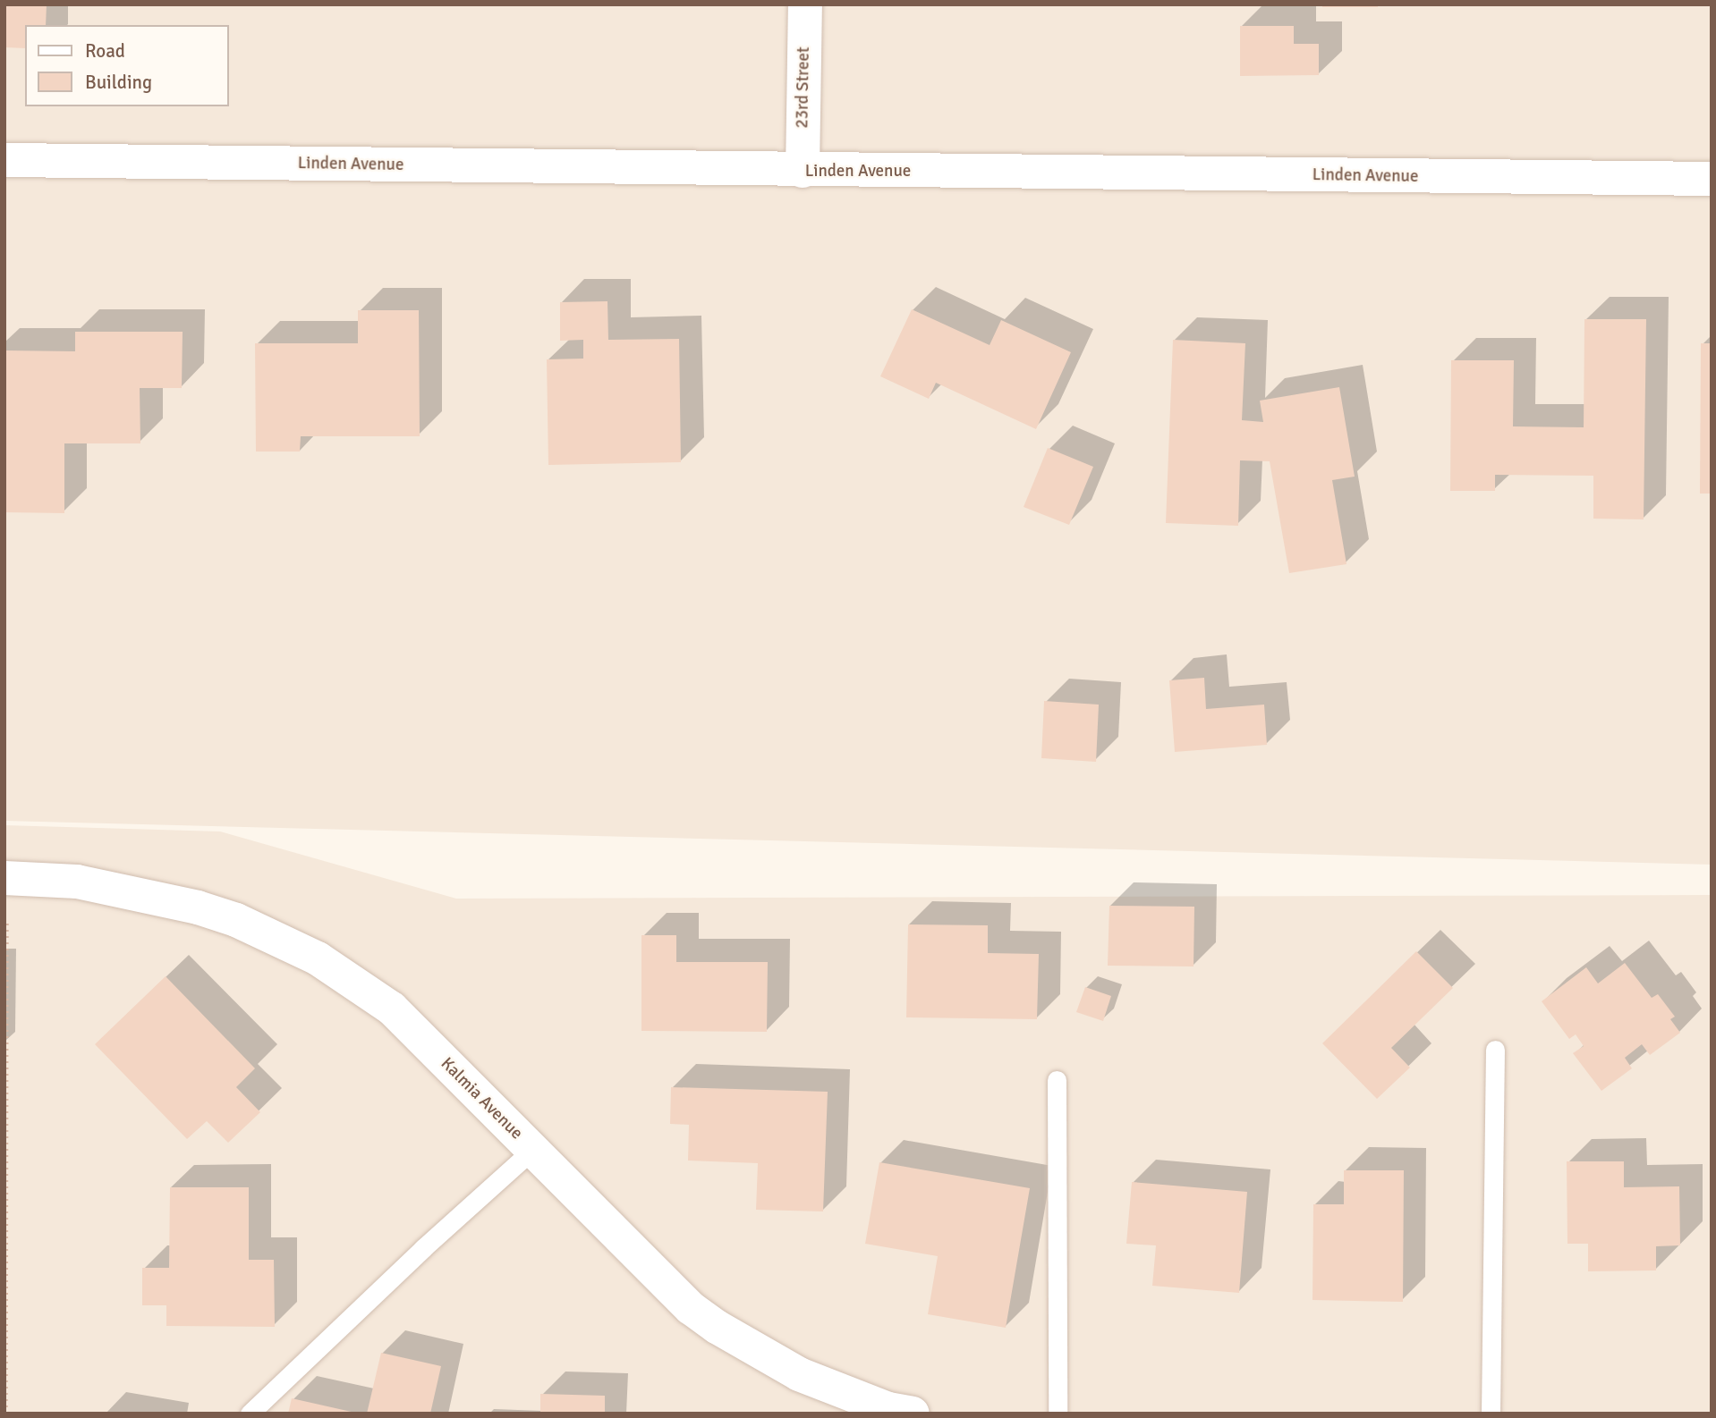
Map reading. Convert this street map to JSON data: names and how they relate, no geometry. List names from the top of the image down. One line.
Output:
{"streets":{"street":["23rd Street","Linden Avenue","Kalmia Avenue"]},"crossings":[["23rd Street","Linden Avenue"]],"legend":["Road","Building"]}
